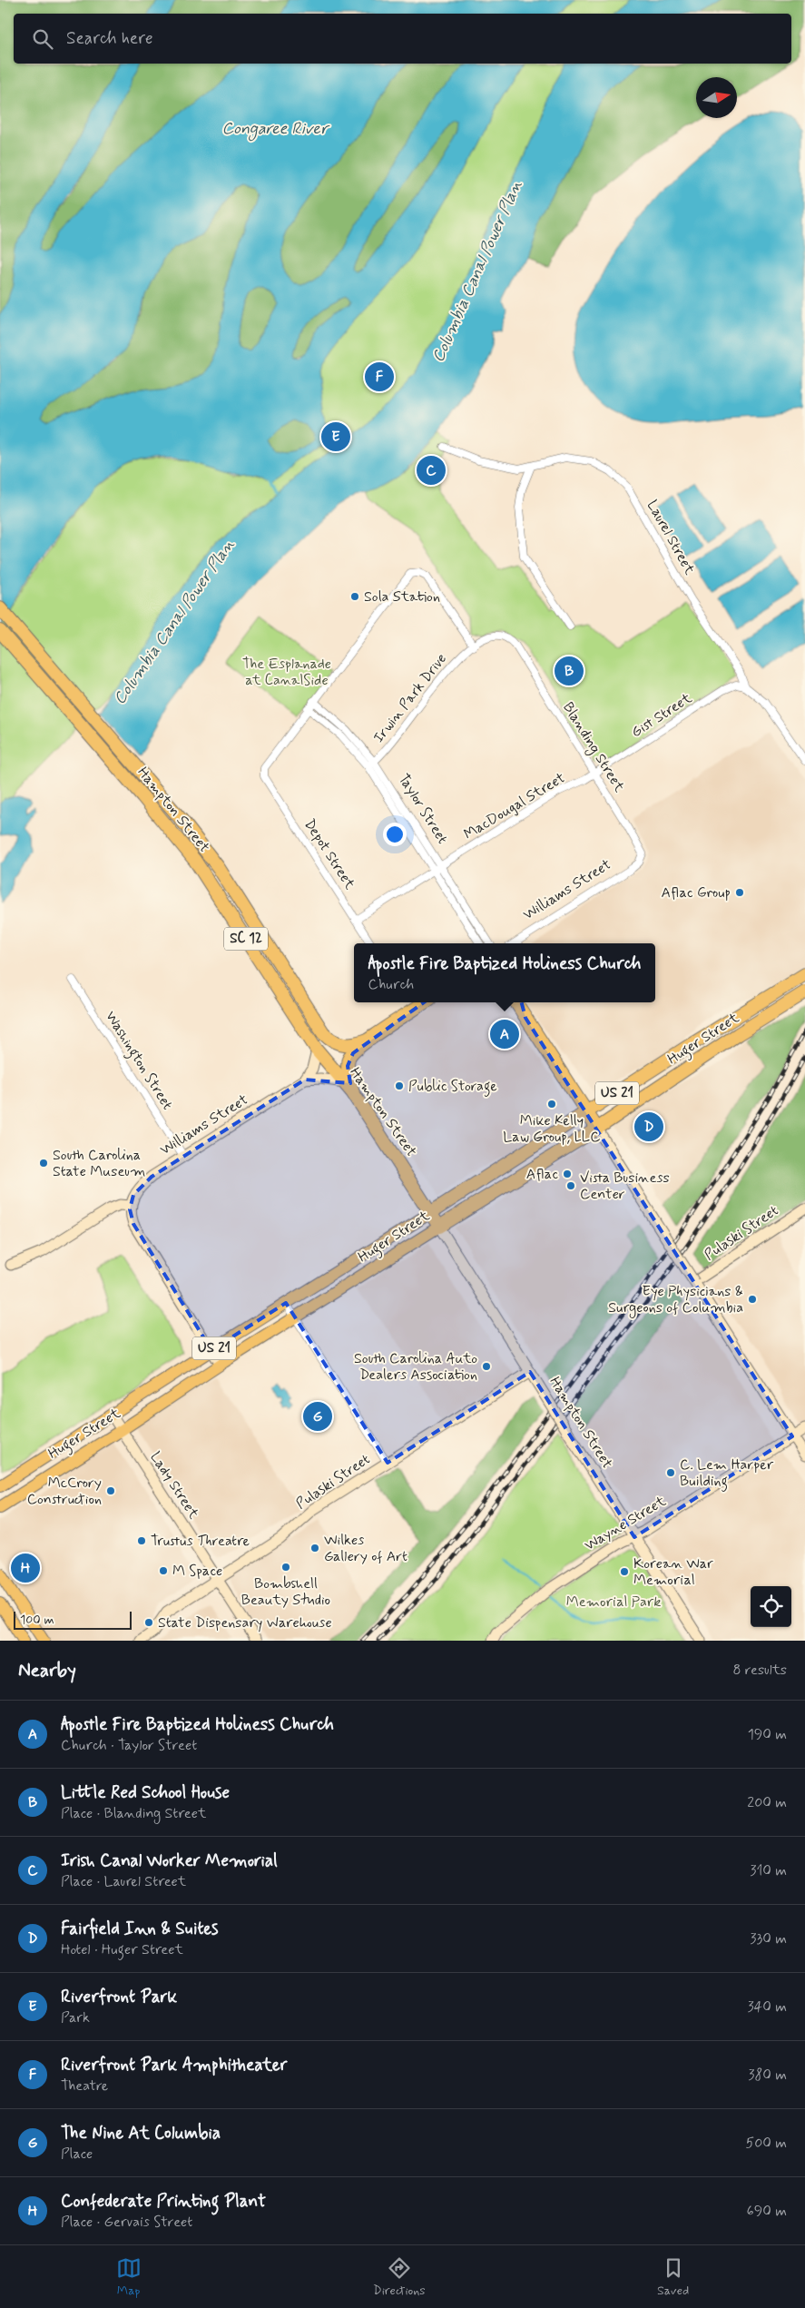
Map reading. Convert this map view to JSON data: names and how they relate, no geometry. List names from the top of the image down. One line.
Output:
{"streets":{"highway":["Hampton Street","SC 12","Huger Street","US 21"],"street":["Laurel Street","Irwin Park Drive","Gist Street","Blanding Street","MacDougal Street","Taylor Street","Depot Street","Williams Street","Washington Street","Pulaski Street","Lady Street","Wayne Street"]},"crossings":[["Laurel Street","Gist Street"],["Irwin Park Drive","Blanding Street"],["Irwin Park Drive","Taylor Street"],["Gist Street","Blanding Street"],["Gist Street","MacDougal Street"],["Blanding Street","MacDougal Street"],["Blanding Street","Williams Street"],["MacDougal Street","Taylor Street"],["MacDougal Street","Depot Street"],["Taylor Street","Depot Street"],["Hampton Street","Williams Street"],["Hampton Street","SC 12"],["Hampton Street","Huger Street"],["Hampton Street","Pulaski Street"],["Hampton Street","Wayne Street"],["Williams Street","Washington Street"],["Huger Street","Lady Street"],["Pulaski Street","Lady Street"]],"water":["Congaree River","Columbia Canal Power Plan"],"parks":["The Esplanade at CanalSide","Memorial Park"],"places":["Sola Station","Aflac Group","Public Storage","Mike Kelly Law Group, LLC","South Carolina State Museum","Aflac","Vista Business Center","Eye Physicians & Surgeons of Columbia","South Carolina Auto Dealers Association","C. Lem Harper Building","McCrory Construction","Trustus Threatre","Wilkes Gallery of Art","Bombshell Beauty Studio","M Space","Korean War Memorial","State Dispensary Warehouse"],"scale_bar":"100 m","north":"right","page":{"search":"Search here","pins":["F","E","C","B","A","D","G","H"],"popup":["Apostle Fire Baptized Holiness Church","Church"],"scale":"100 m","heading":["Nearby","8 results"],"list":[{"mark":"A","name":"Apostle Fire Baptized Holiness Church","note":"Church · Taylor Street","value":"190 m"},{"mark":"B","name":"Little Red School House","note":"Place · Blanding Street","value":"200 m"},{"mark":"C","name":"Irish Canal Worker Memorial","note":"Place · Laurel Street","value":"310 m"},{"mark":"D","name":"Fairfield Inn & Suites","note":"Hotel · Huger Street","value":"330 m"},{"mark":"E","name":"Riverfront Park","note":"Park","value":"340 m"},{"mark":"F","name":"Riverfront Park Amphitheater","note":"Theatre","value":"380 m"},{"mark":"G","name":"The Nine At Columbia","note":"Place","value":"500 m"},{"mark":"H","name":"Confederate Printing Plant","note":"Place · Gervais Street","value":"690 m"}],"nav":["Map","Directions","Saved"]}}
